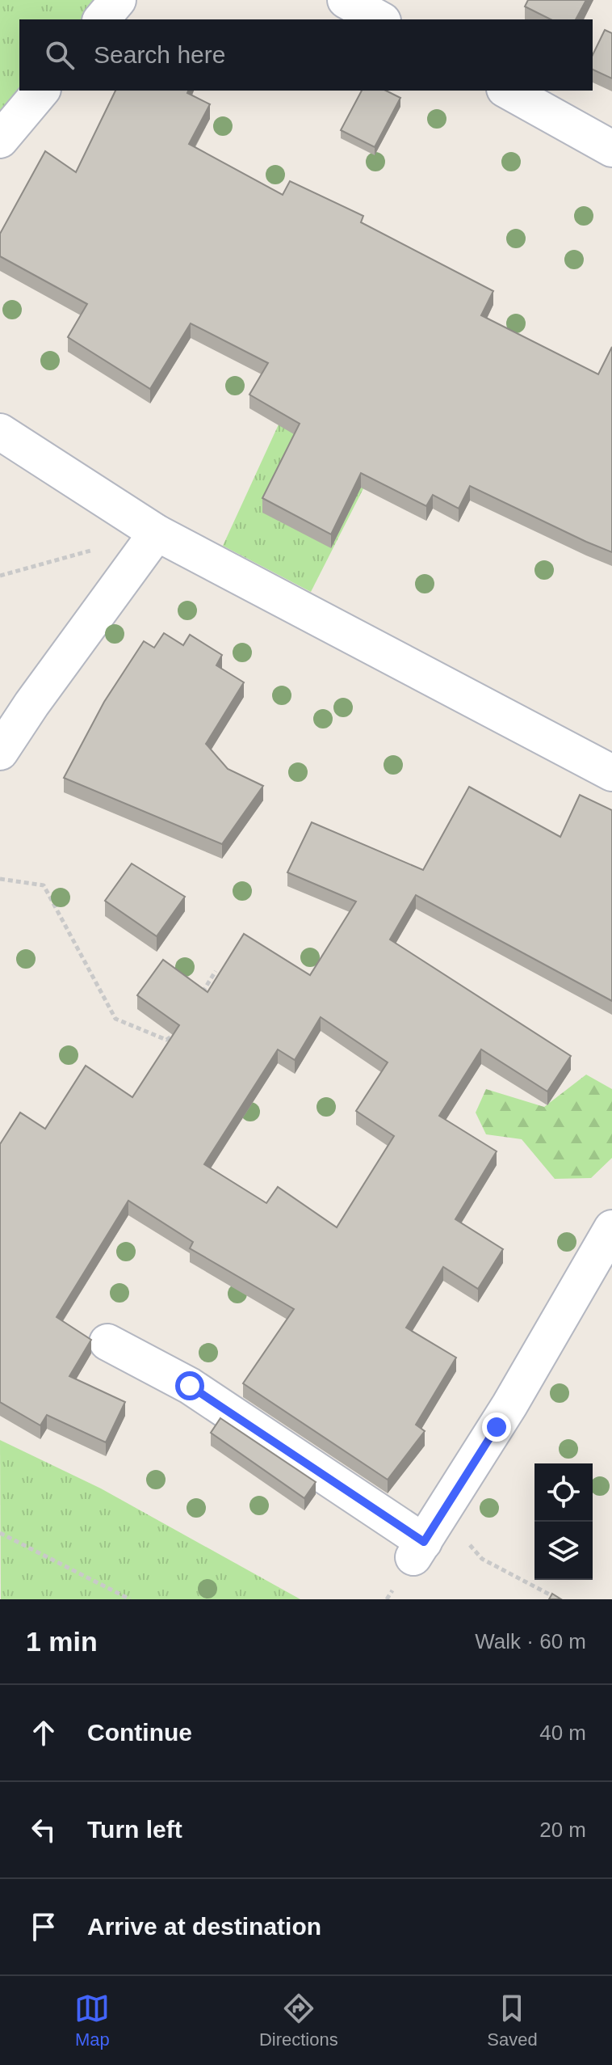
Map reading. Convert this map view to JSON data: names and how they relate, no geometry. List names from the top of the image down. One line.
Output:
{"page":{"search":"Search here","heading":["1 min","Walk · 60 m"],"list":[["Continue","40 m"],["Turn left","20 m"],"Arrive at destination"],"nav":["Map","Directions","Saved"]}}
